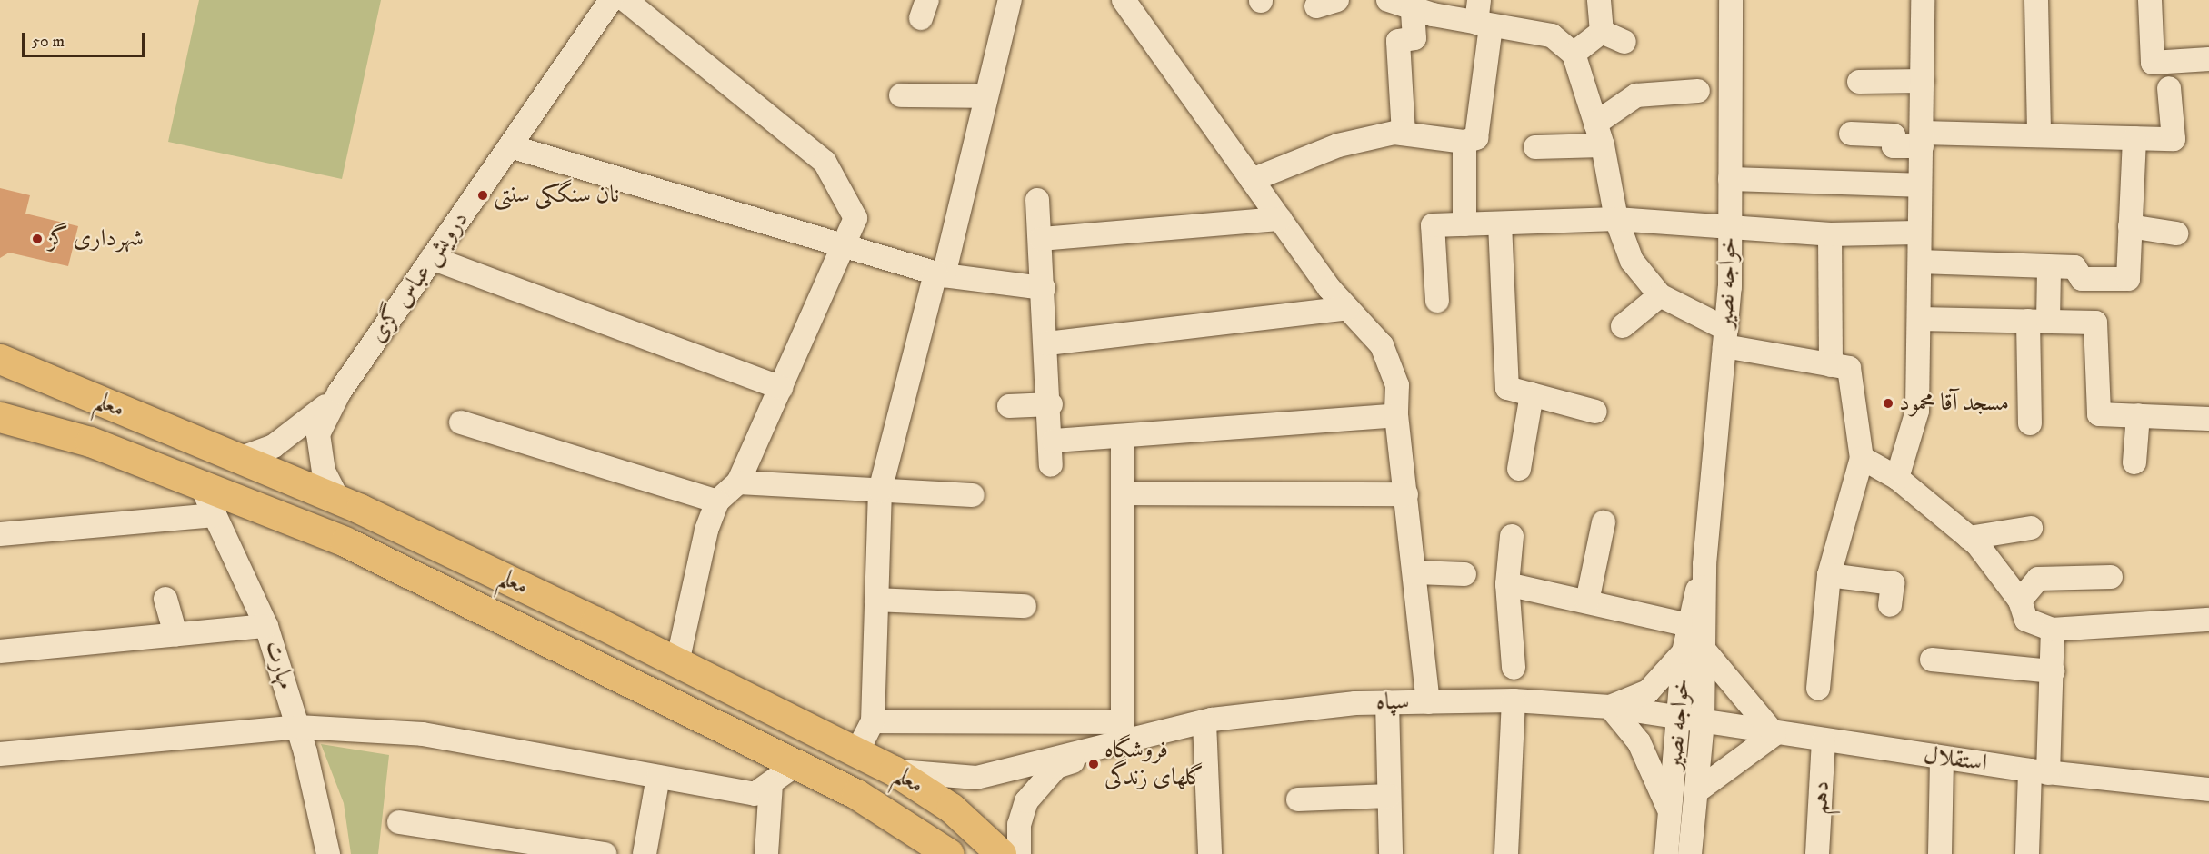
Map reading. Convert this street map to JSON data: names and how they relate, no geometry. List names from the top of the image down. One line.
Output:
{"streets":{"main road":["معلم"],"street":["درویش عباس گزی","خواجه نصیر","مهارت","سپاه","استقلال","دهم"]},"crossings":[["خواجه نصیر","سپاه"],["خواجه نصیر","استقلال"],["معلم","مهارت"],["سپاه","استقلال"],["استقلال","دهم"]],"places":["نان سنگکی سنتی","شهرداری گز","مسجد آقا محمود","فروشگاه گلهای زندگی"],"scale_bar":"50 m"}
